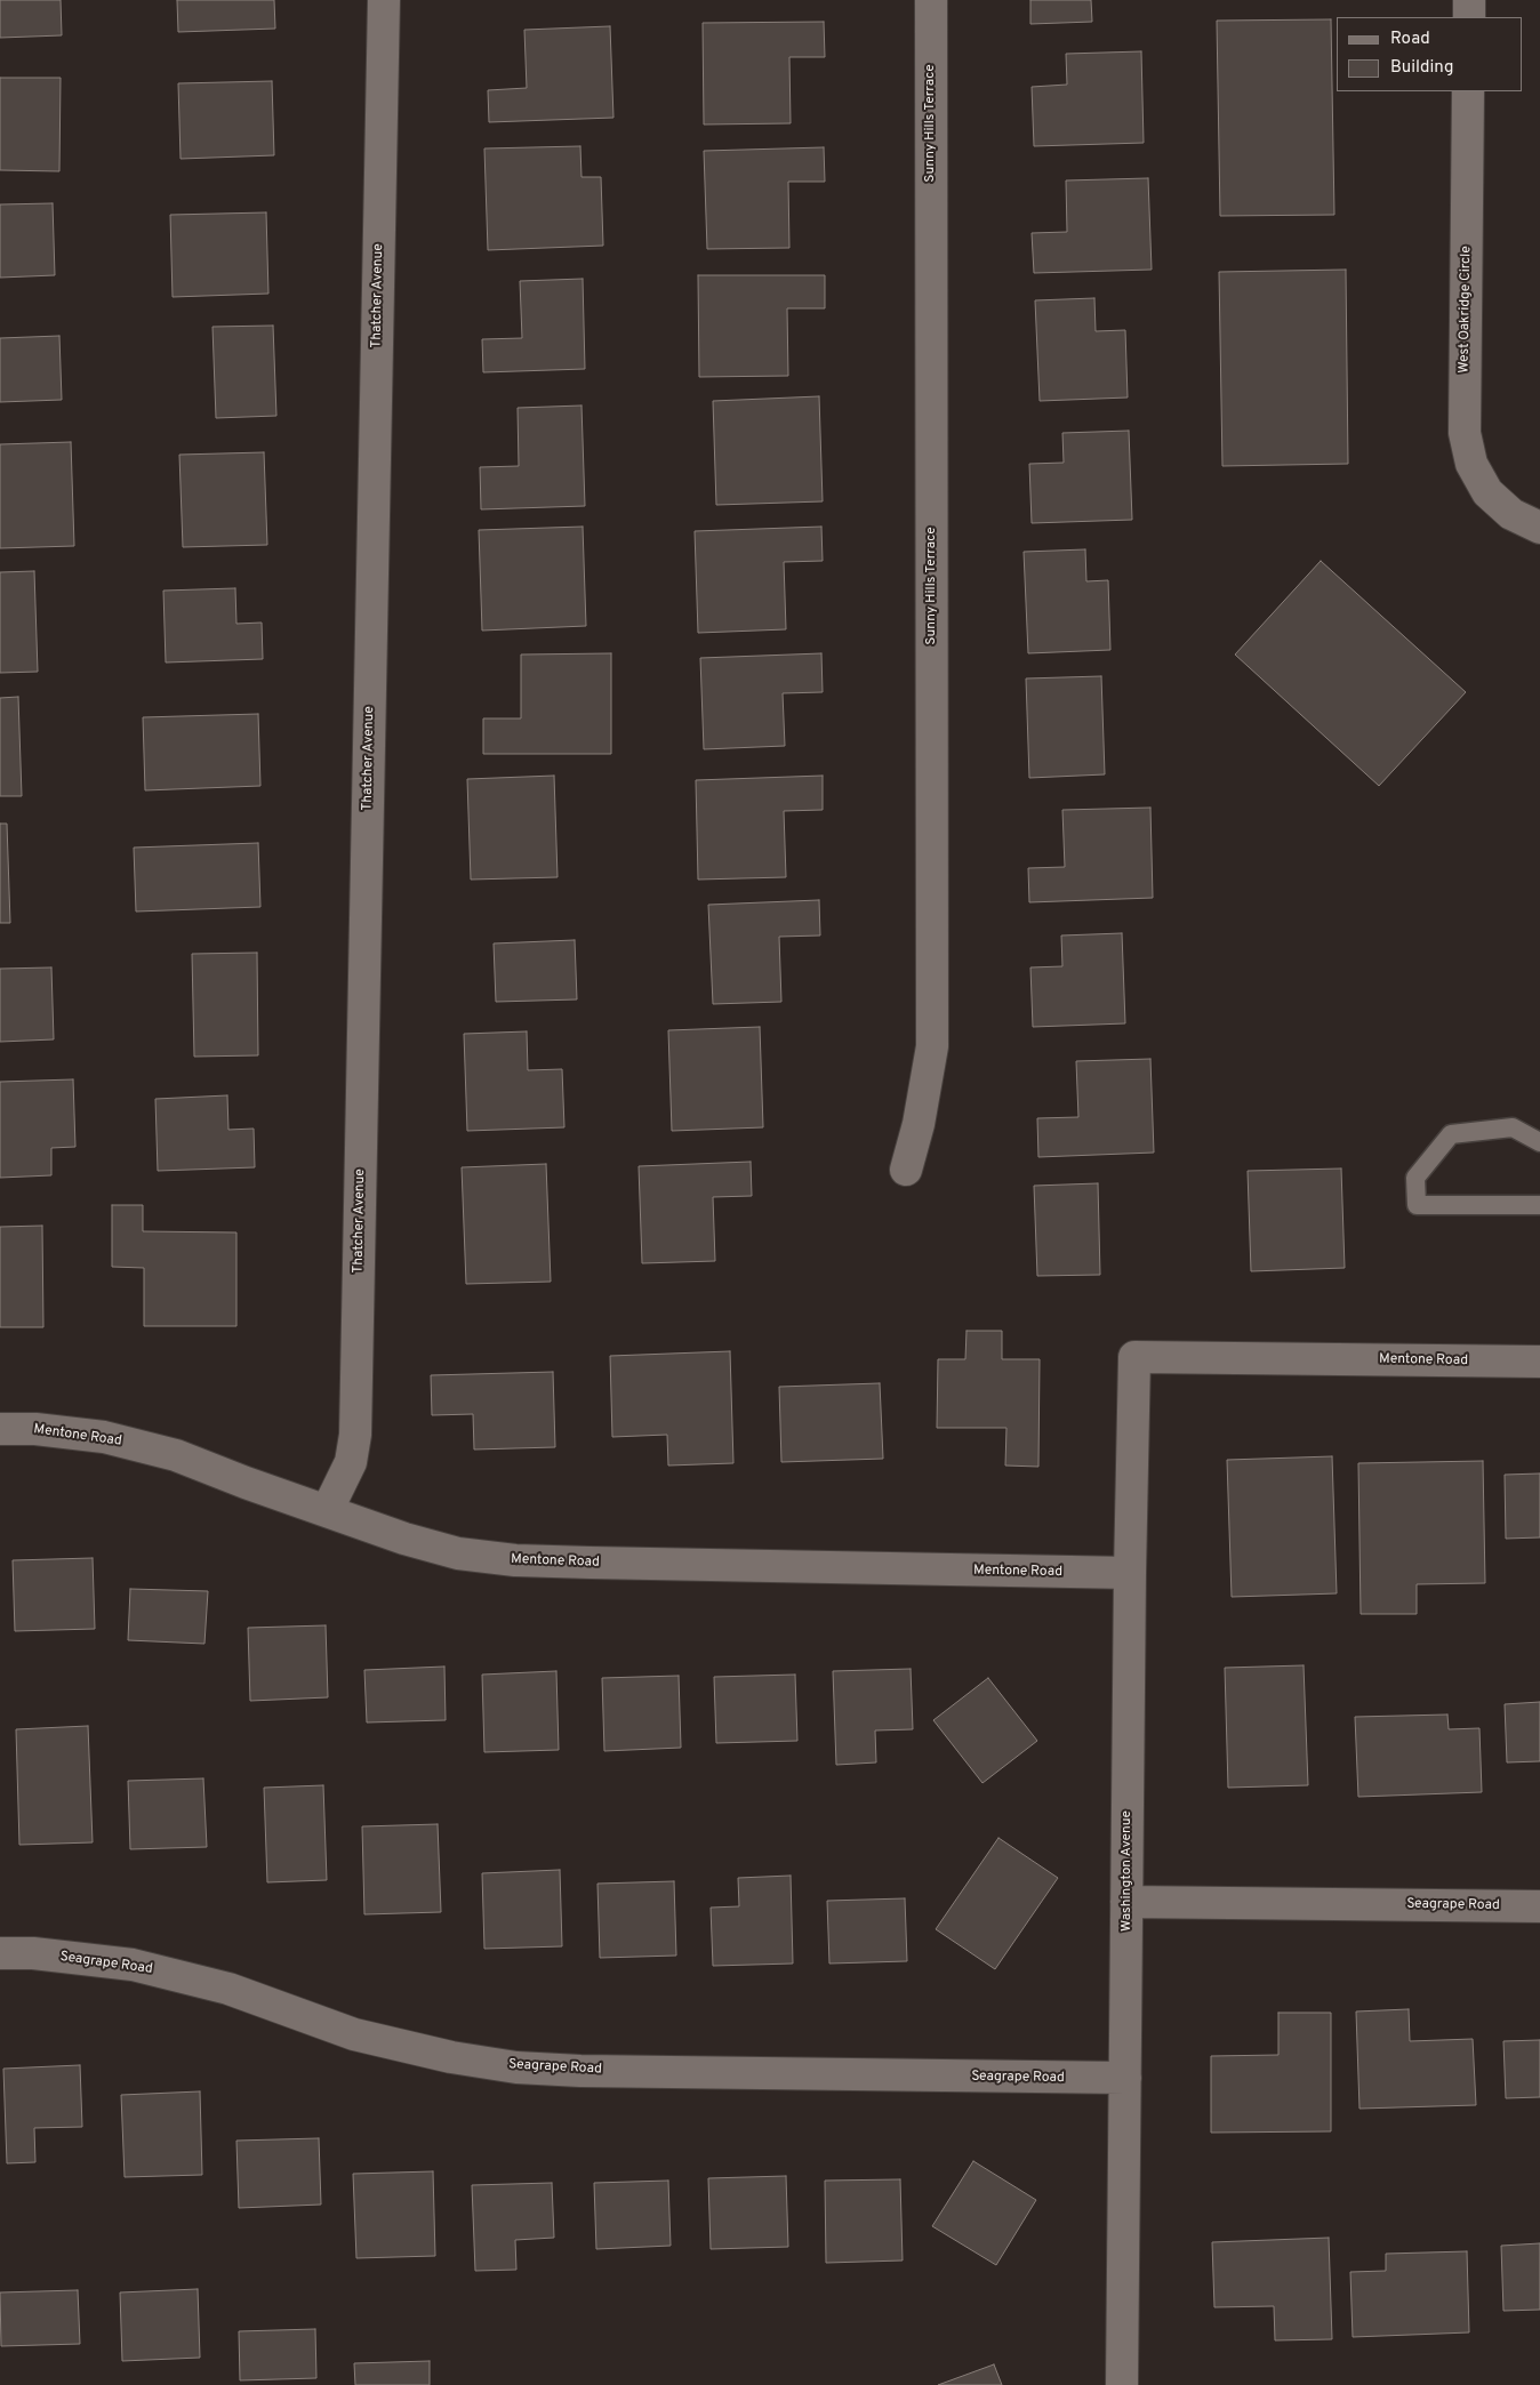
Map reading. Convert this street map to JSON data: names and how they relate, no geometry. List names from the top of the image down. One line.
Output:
{"streets":{"street":["Sunny Hills Terrace","Thatcher Avenue","West Oakridge Circle","Mentone Road","Washington Avenue","Seagrape Road"]},"crossings":[["Thatcher Avenue","Mentone Road"],["Mentone Road","Washington Avenue"],["Washington Avenue","Seagrape Road"]],"legend":["Road","Building"]}
